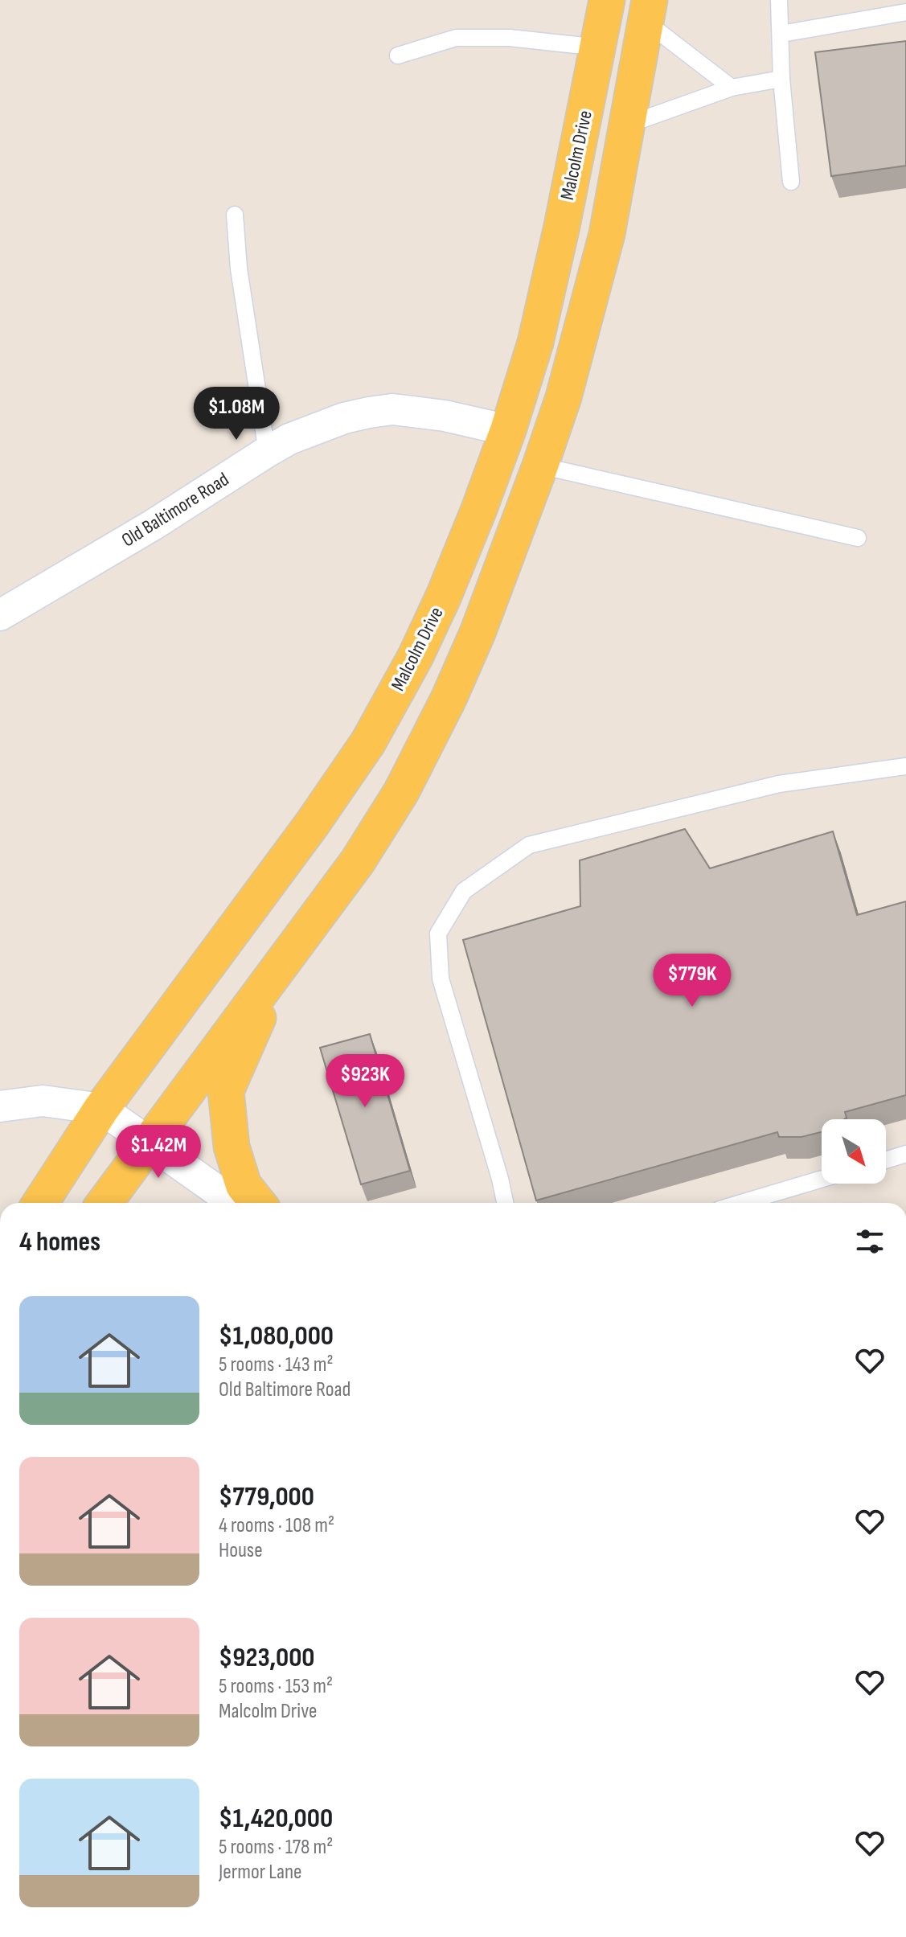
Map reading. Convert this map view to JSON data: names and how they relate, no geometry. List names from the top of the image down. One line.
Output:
{"streets":{"main road":["Malcolm Drive"],"street":["Old Baltimore Road"]},"crossings":[["Malcolm Drive","Old Baltimore Road"]],"north":"bottom right","page":{"price":["$1.08M","$779K","$923K","$1.42M"],"heading":"4 homes","list":[{"name":"$1,080,000","note":"5 rooms · 143 m² · Old Baltimore Road"},{"name":"$779,000","note":"4 rooms · 108 m² · House"},{"name":"$923,000","note":"5 rooms · 153 m² · Malcolm Drive"},{"name":"$1,420,000","note":"5 rooms · 178 m² · Jermor Lane"}]}}
